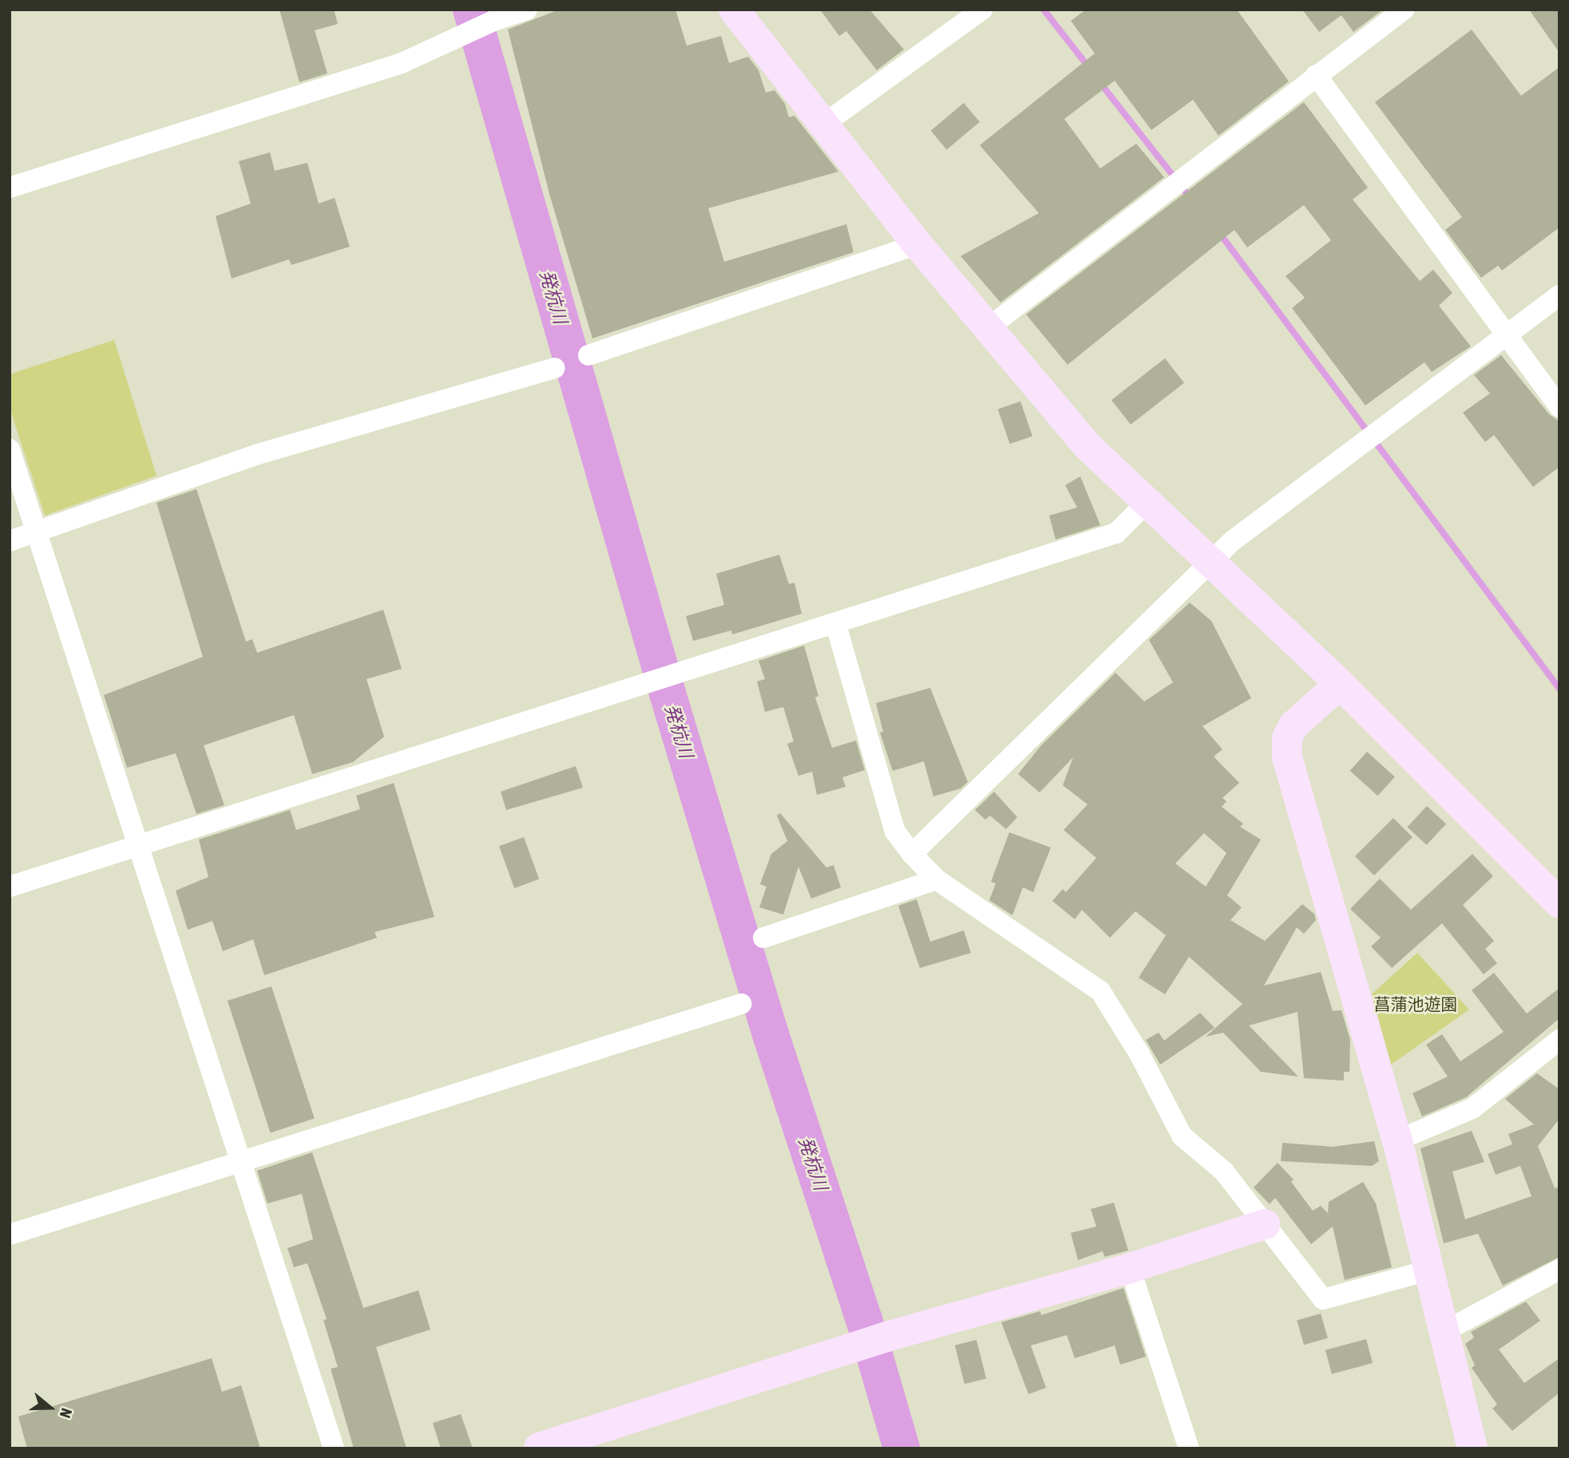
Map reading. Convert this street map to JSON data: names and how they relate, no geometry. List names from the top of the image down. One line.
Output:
{"water":["発杭川"],"parks":["菖蒲池遊園"],"north":"right"}
